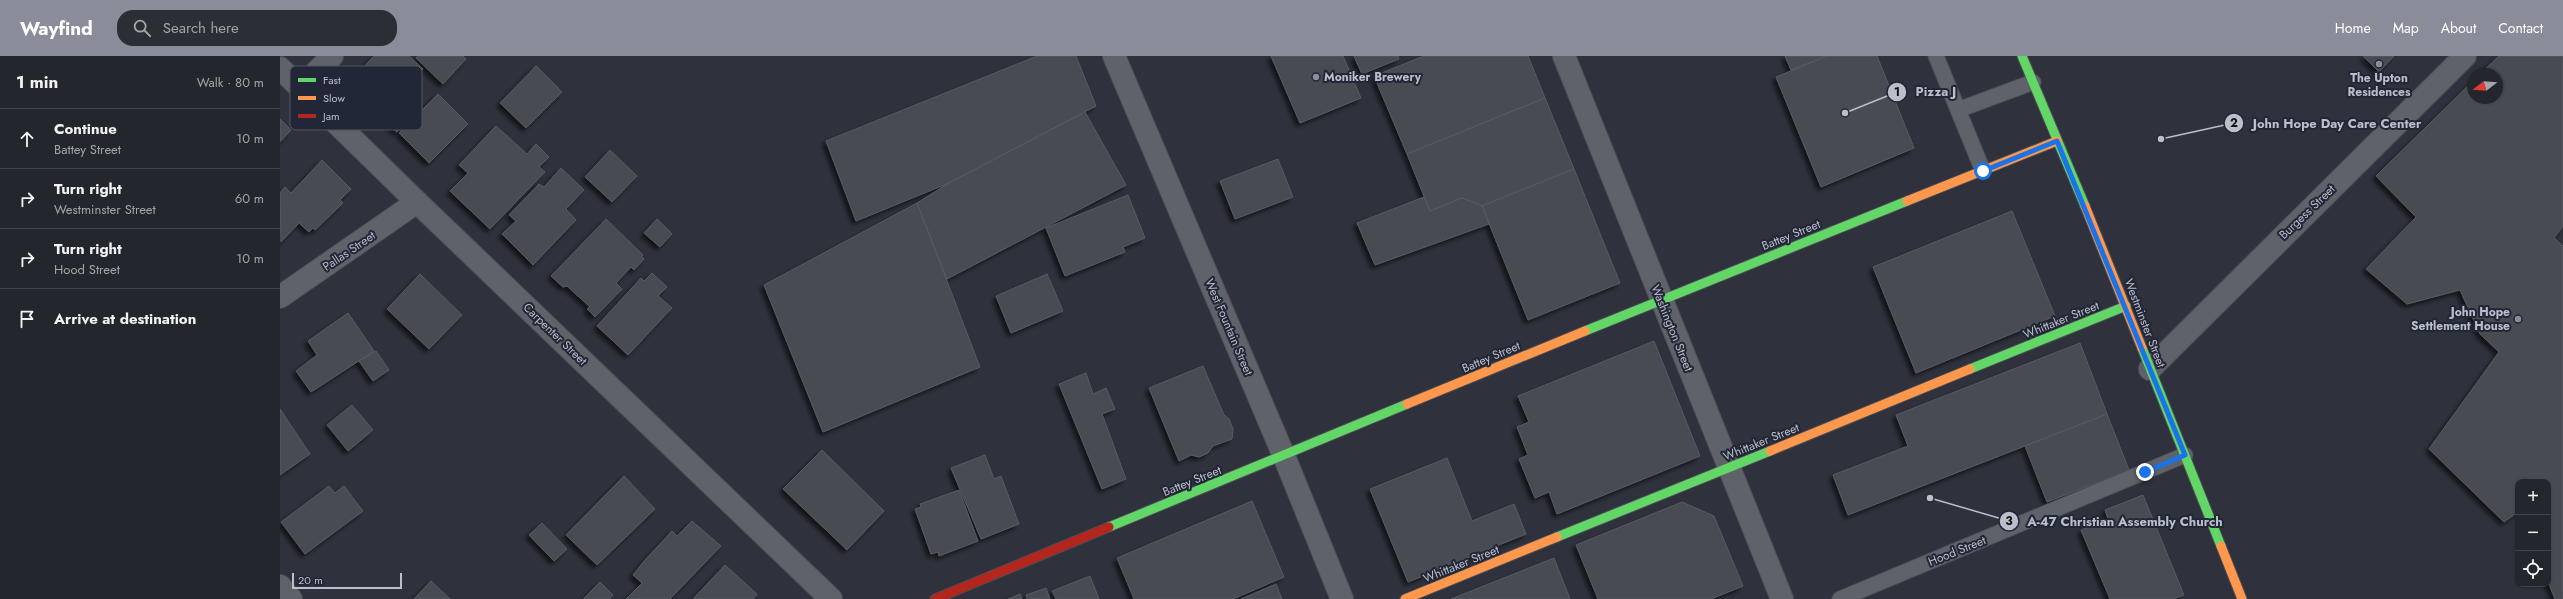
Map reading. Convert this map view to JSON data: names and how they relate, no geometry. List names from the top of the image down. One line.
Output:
{"streets":{"street":["Burgess Street","Battey Street","Pallas Street","Whittaker Street","Westminster Street","West Fountain Street","Washington Street","Carpenter Street"],"lane":["Hood Street"]},"crossings":[["Burgess Street","Westminster Street"],["Battey Street","Westminster Street"],["Battey Street","West Fountain Street"],["Battey Street","Washington Street"],["Pallas Street","Carpenter Street"],["Whittaker Street","Westminster Street"],["Whittaker Street","Washington Street"],["Westminster Street","Hood Street"]],"places":["The Upton Residences","Moniker Brewery","Pizza J","John Hope Day Care Center","John Hope Settlement House","A-47 Christian Assembly Church"],"legend":["Fast","Slow","Jam"],"scale_bar":"20 m","north":"left","page":{"header":"Wayfind","search":"Search here","nav":["Home","Map","About","Contact"],"heading":["1 min","Walk · 80 m"],"list":[["Continue","Battey Street","10 m"],["Turn right","Westminster Street","60 m"],["Turn right","Hood Street","10 m"],"Arrive at destination"],"map_buttons":["+","−"],"scale":"20 m"}}
